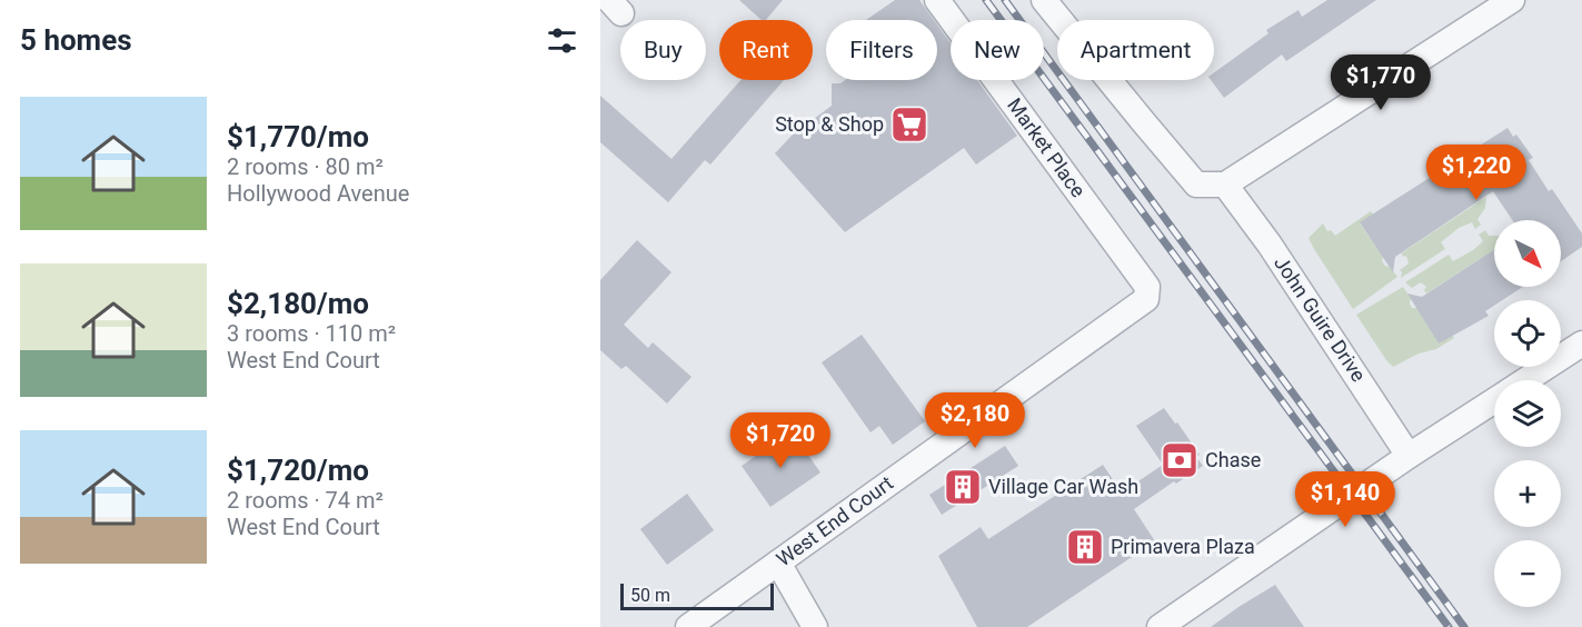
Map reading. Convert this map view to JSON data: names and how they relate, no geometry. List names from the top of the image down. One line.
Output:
{"streets":{"street":["Market Place","John Guire Drive","West End Court"]},"crossings":[["Market Place","West End Court"]],"places":{"supermarket":["Stop & Shop"],"bank":["Chase"],"building":["Village Car Wash","Primavera Plaza"]},"scale_bar":"50 m","north":"bottom right","page":{"heading":"5 homes","chip":["Buy","Rent","Filters","New","Apartment"],"price":["$1,770","$1,220","$2,180","$1,720","$1,140"],"list":[{"name":"$1,770/mo","note":"2 rooms · 80 m² · Hollywood Avenue"},{"name":"$2,180/mo","note":"3 rooms · 110 m² · West End Court"},{"name":"$1,720/mo","note":"2 rooms · 74 m² · West End Court"}],"map_buttons":["+","−"],"scale":"50 m"}}
